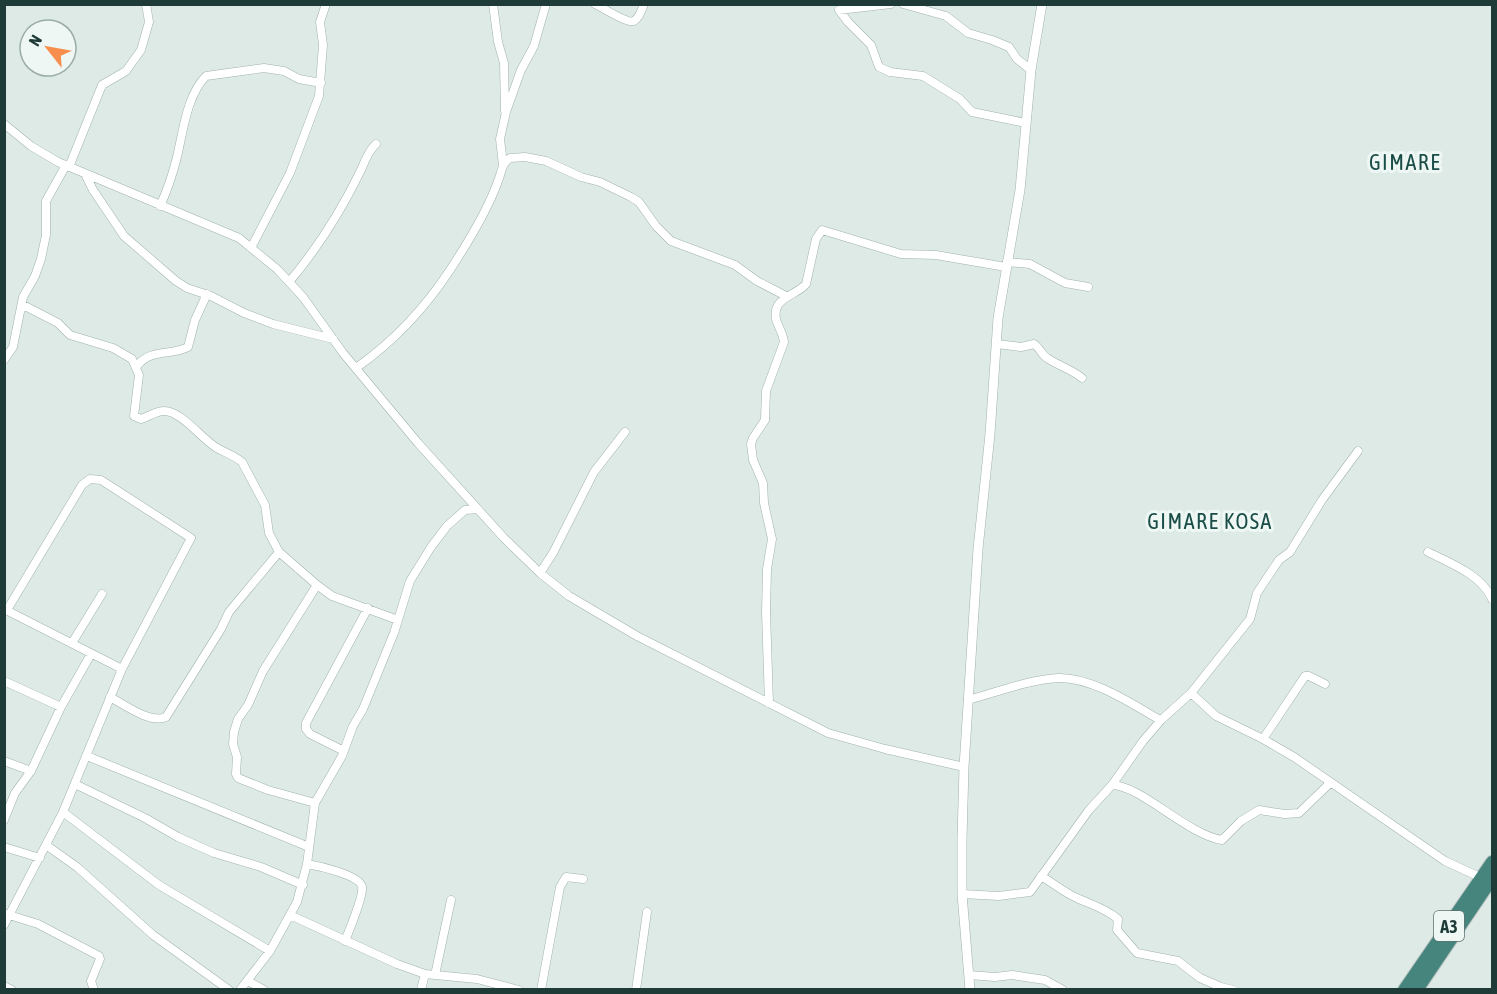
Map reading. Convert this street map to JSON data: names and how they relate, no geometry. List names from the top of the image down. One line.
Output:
{"streets":{"highway":["A3"]},"districts":["GIMARE","GIMARE KOSA"],"north":"top left"}
